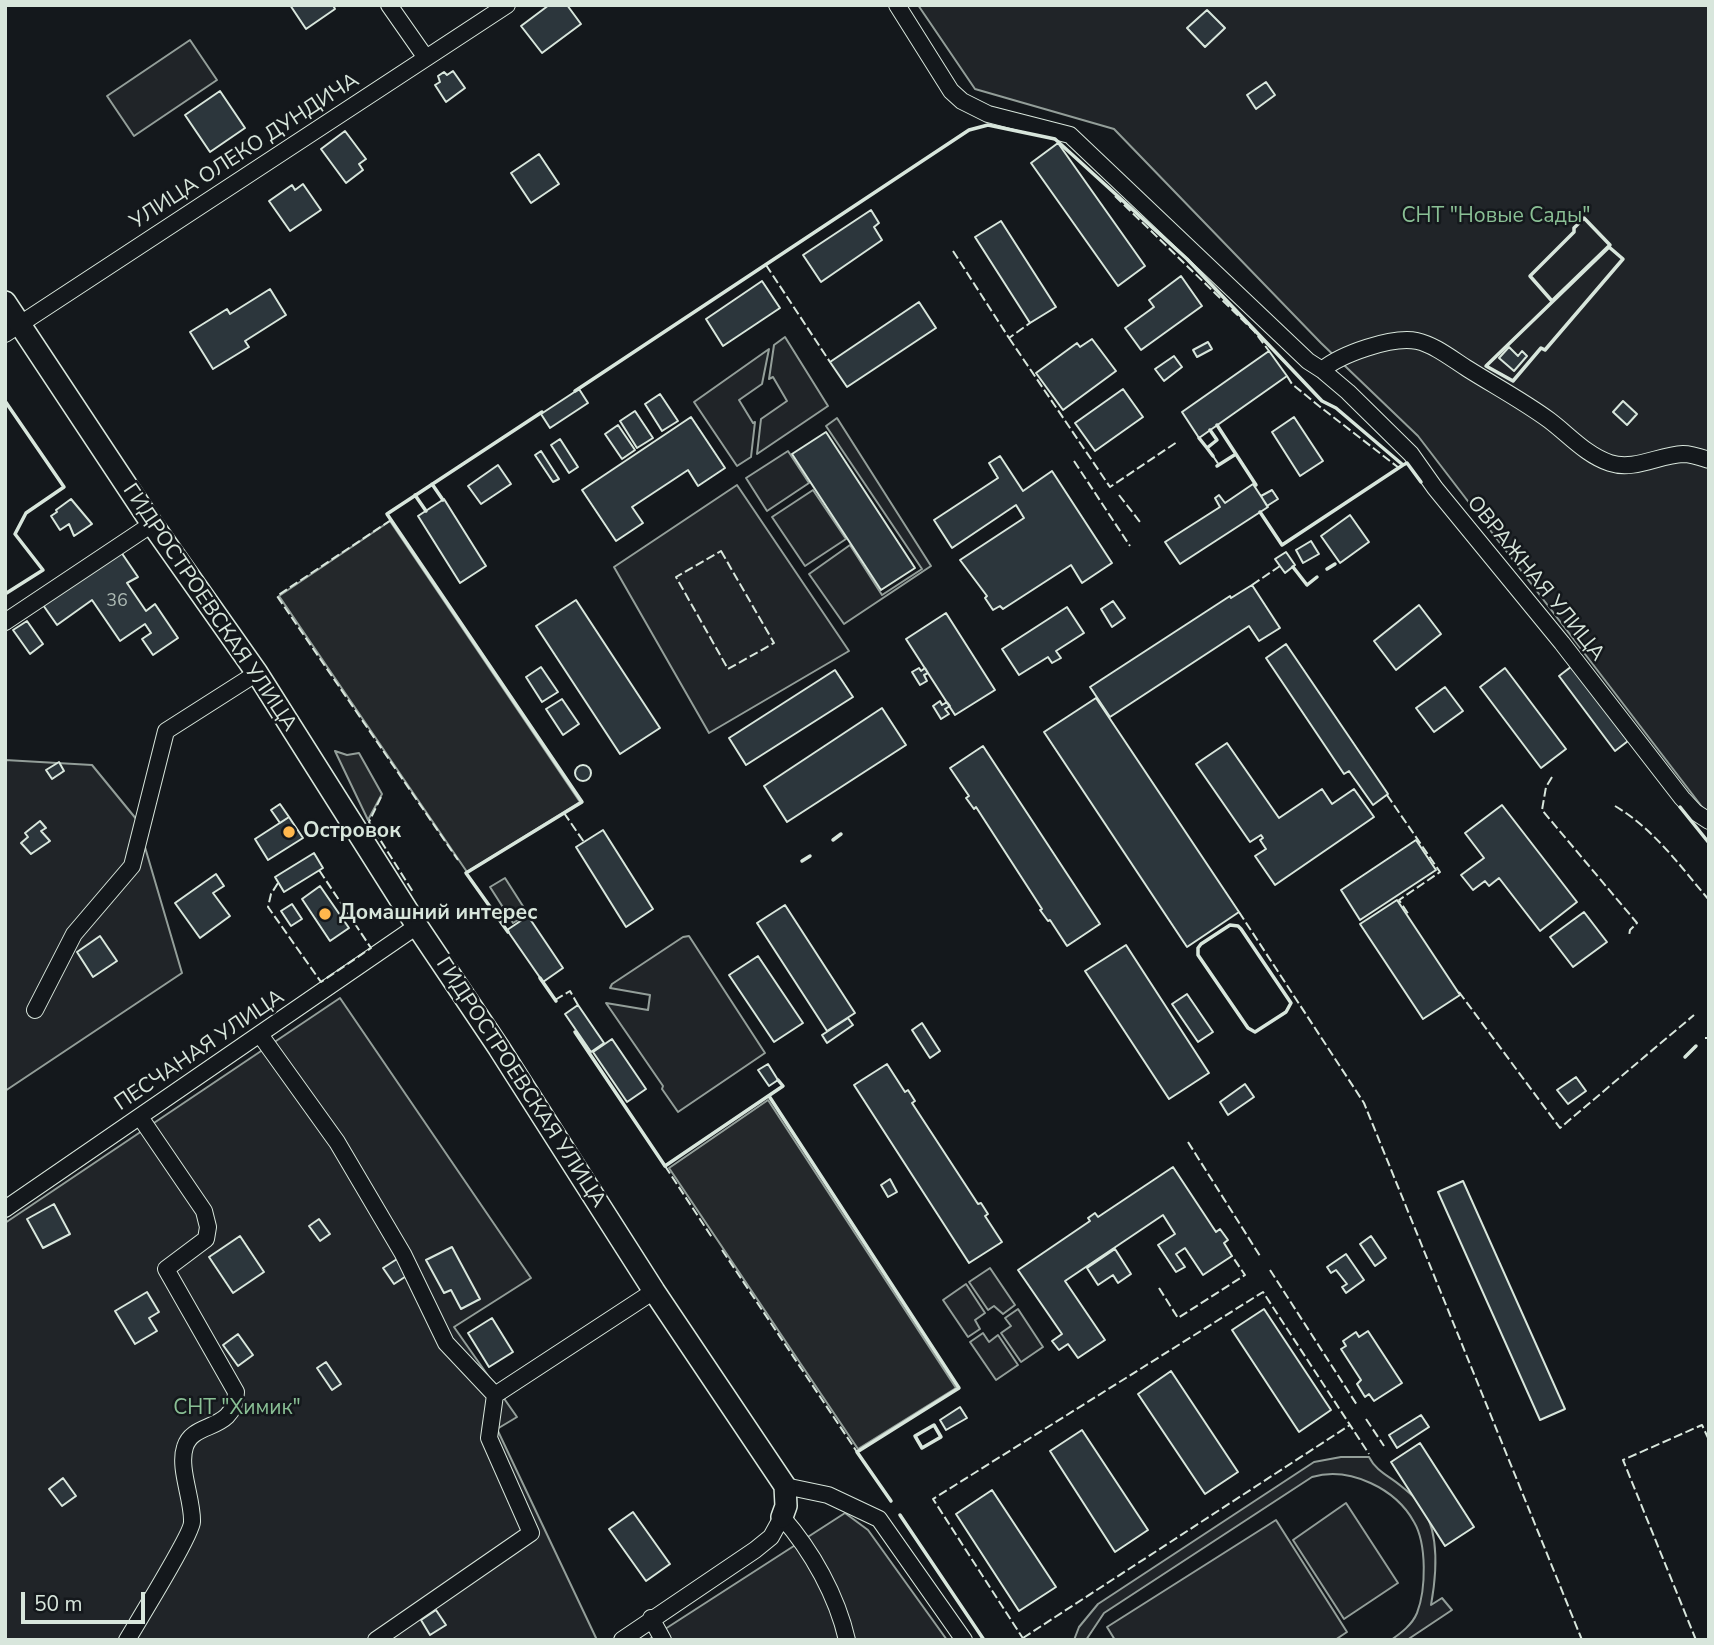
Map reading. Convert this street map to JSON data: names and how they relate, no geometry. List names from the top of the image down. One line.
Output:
{"streets":{"street":["УЛИЦА ОЛЕКО ДУНДИЧА","ОВРАЖНАЯ УЛИЦА","ГИДРОСТРОЕВСКАЯ УЛИЦА","ПЕСЧАНАЯ УЛИЦА"]},"crossings":[["УЛИЦА ОЛЕКО ДУНДИЧА","ГИДРОСТРОЕВСКАЯ УЛИЦА"],["ГИДРОСТРОЕВСКАЯ УЛИЦА","ПЕСЧАНАЯ УЛИЦА"]],"parks":["СНТ \"Новые Сады\"","СНТ \"Химик\""],"places":["Островок","Домашний интерес"],"house_numbers":["36"],"scale_bar":"50 m"}
